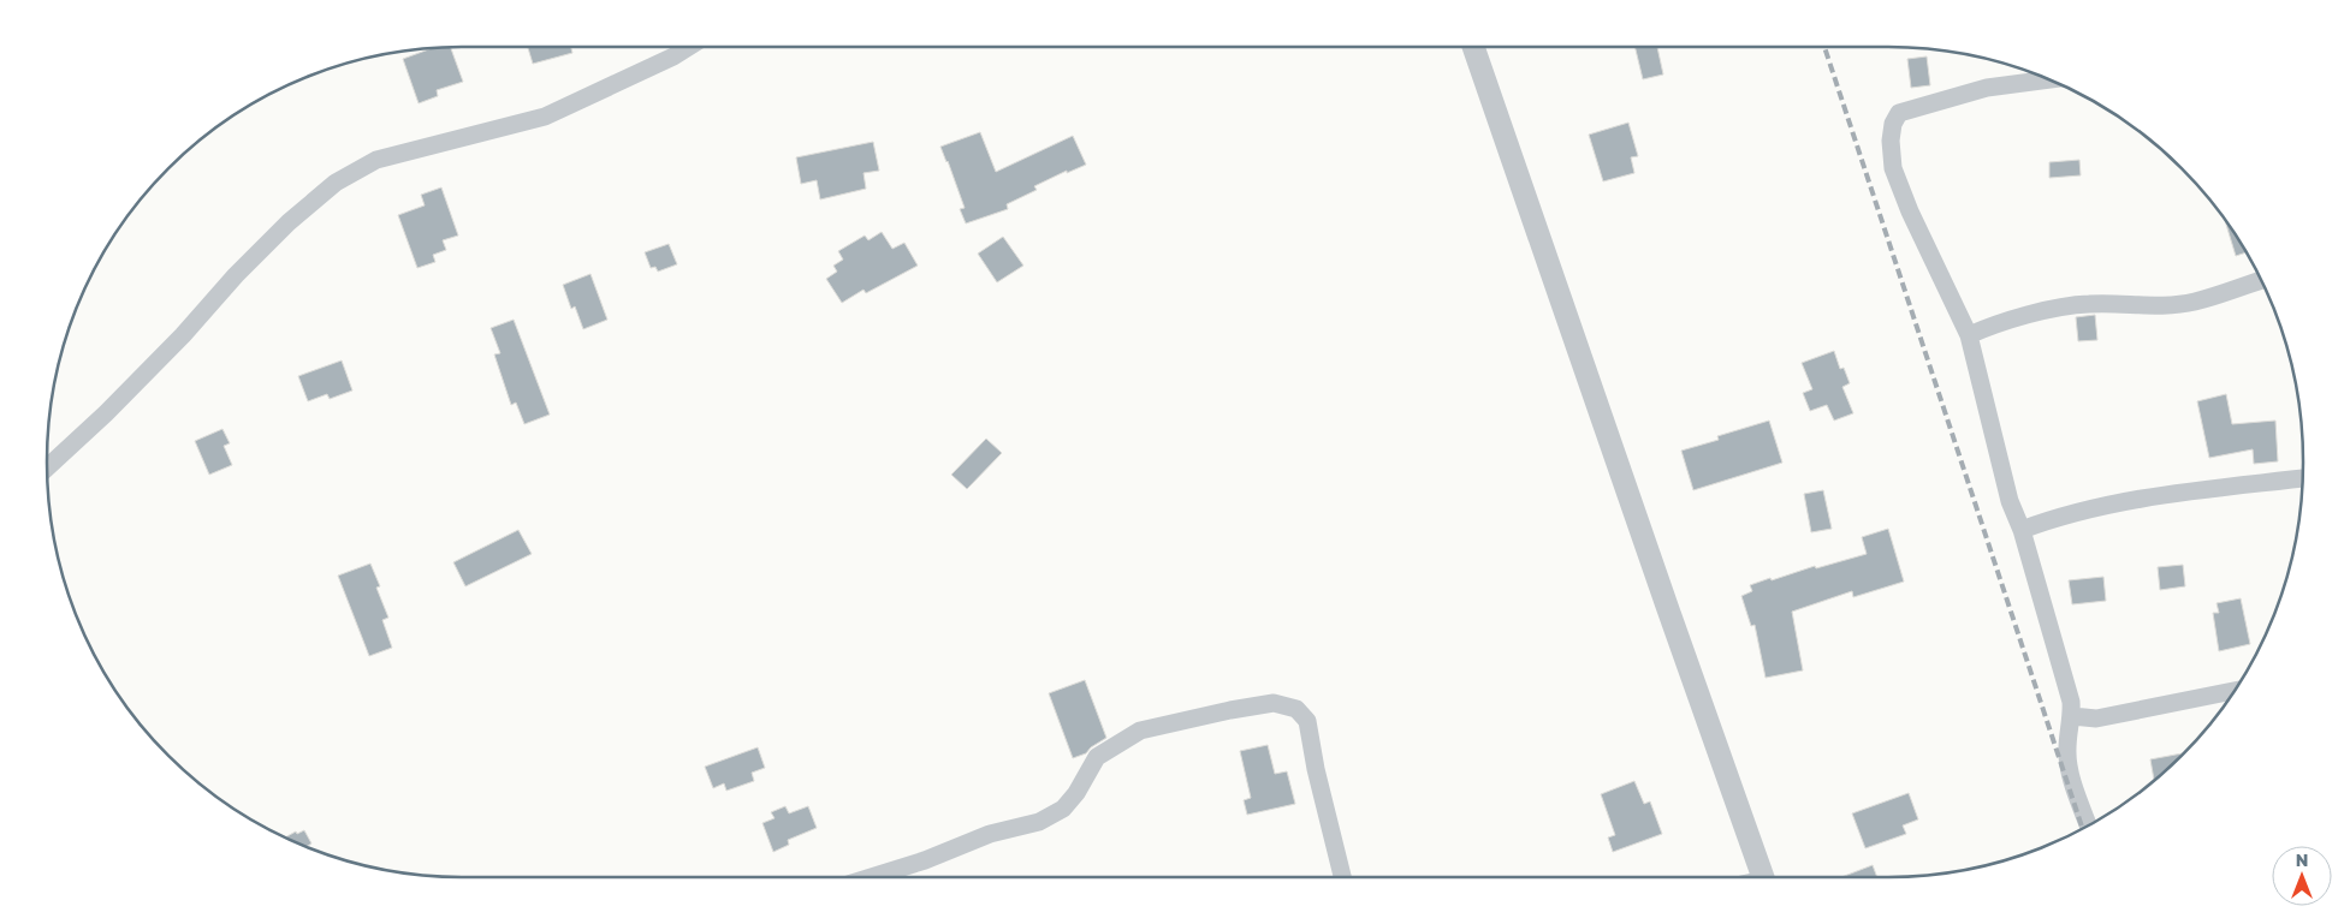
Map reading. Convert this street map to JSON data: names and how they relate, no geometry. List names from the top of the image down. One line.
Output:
{"north":"top"}
